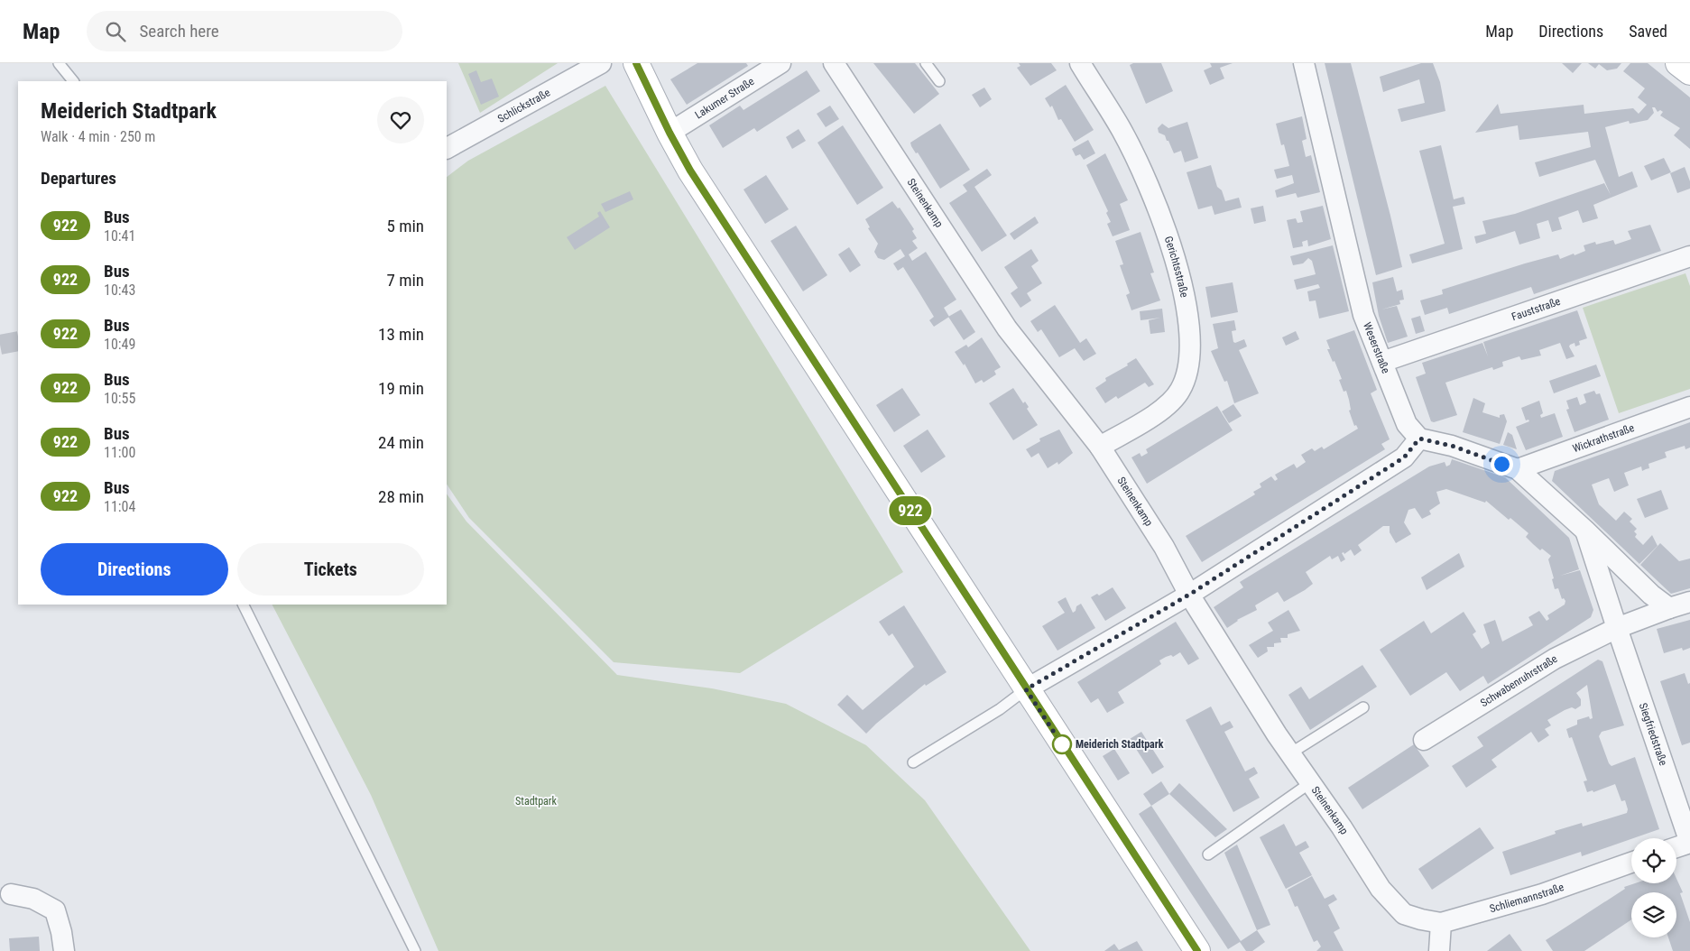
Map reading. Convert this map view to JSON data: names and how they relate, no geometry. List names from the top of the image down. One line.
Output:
{"streets":{"street":["Lakumer Straße","Schlickstraße","Steinenkamp","Gerichtsstraße","Fauststraße","Weserstraße","Wickrathstraße","Schwabenruhrstraße","Siegfriedstraße","Schliemannstraße"]},"crossings":[["Steinenkamp","Gerichtsstraße"],["Steinenkamp","Schliemannstraße"],["Fauststraße","Weserstraße"],["Schwabenruhrstraße","Siegfriedstraße"]],"parks":["Stadtpark"],"places":["Meiderich Stadtpark"],"lines":["bus line 922"],"page":{"header":"Map","search":"Search here","nav":["Map","Directions","Saved"],"on_map":"922","heading":[["Meiderich Stadtpark","Walk · 4 min · 250 m"],"Departures"],"list":[{"mark":"922","name":"Bus","note":"10:41","value":"5 min"},{"mark":"922","name":"Bus","note":"10:43","value":"7 min"},{"mark":"922","name":"Bus","note":"10:49","value":"13 min"},{"mark":"922","name":"Bus","note":"10:55","value":"19 min"},{"mark":"922","name":"Bus","note":"11:00","value":"24 min"},{"mark":"922","name":"Bus","note":"11:04","value":"28 min"}],"buttons":["Directions","Tickets"]}}
